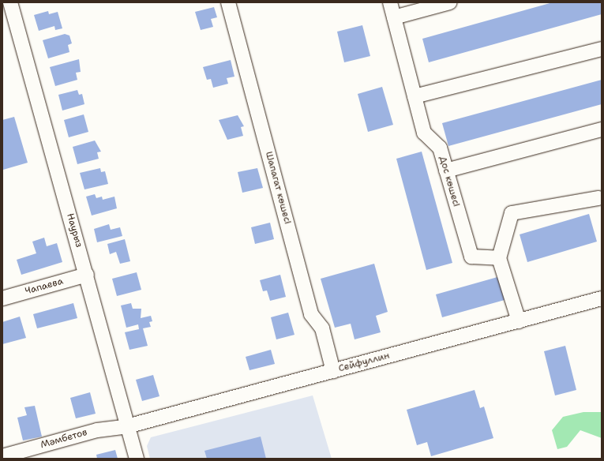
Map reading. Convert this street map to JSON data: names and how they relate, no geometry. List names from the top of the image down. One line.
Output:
{"streets":{"street":["Дос көшесі","Шапагат көшесі","Наурыз","Чапаева","Сейфуллин","Мәмбетов"]},"crossings":[["Шапагат көшесі","Сейфуллин"],["Наурыз","Чапаева"],["Наурыз","Сейфуллин"],["Наурыз","Мәмбетов"],["Сейфуллин","Мәмбетов"]]}
